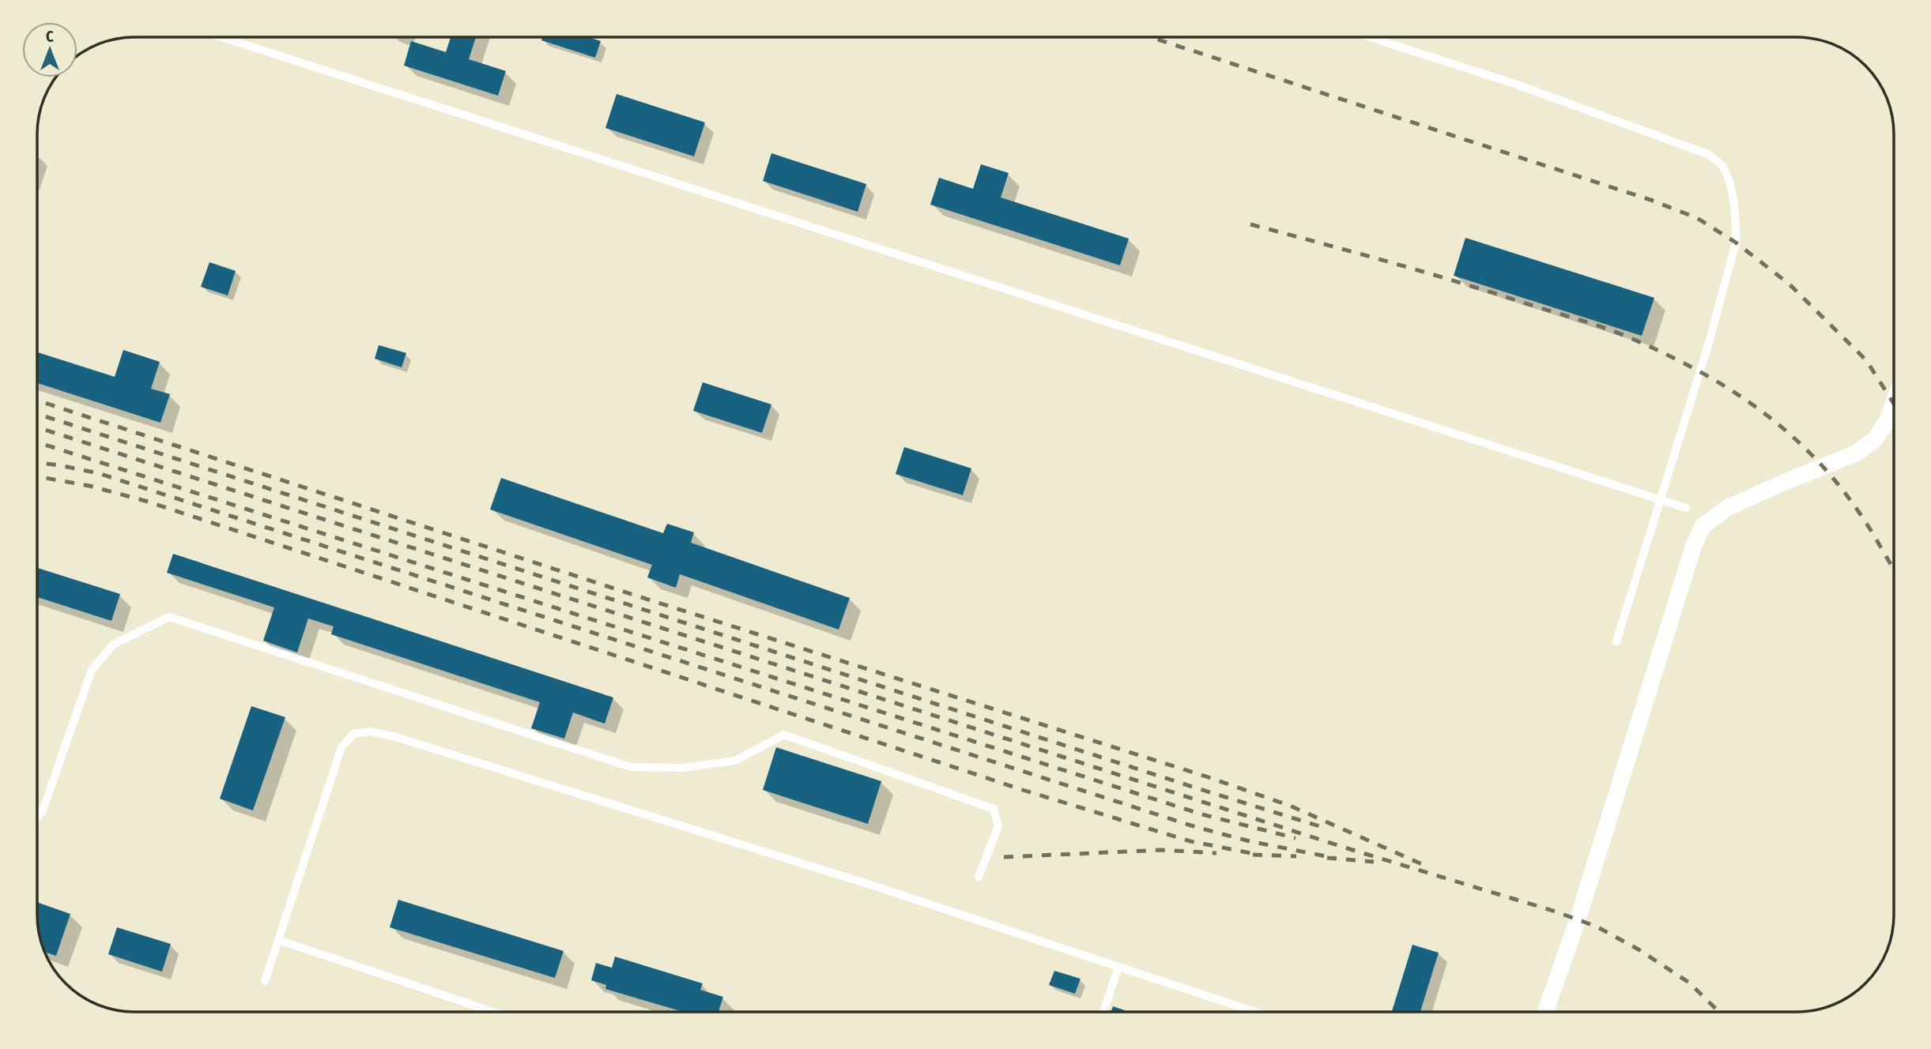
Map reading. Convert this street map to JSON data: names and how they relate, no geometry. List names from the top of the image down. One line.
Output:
{"north":"top"}
